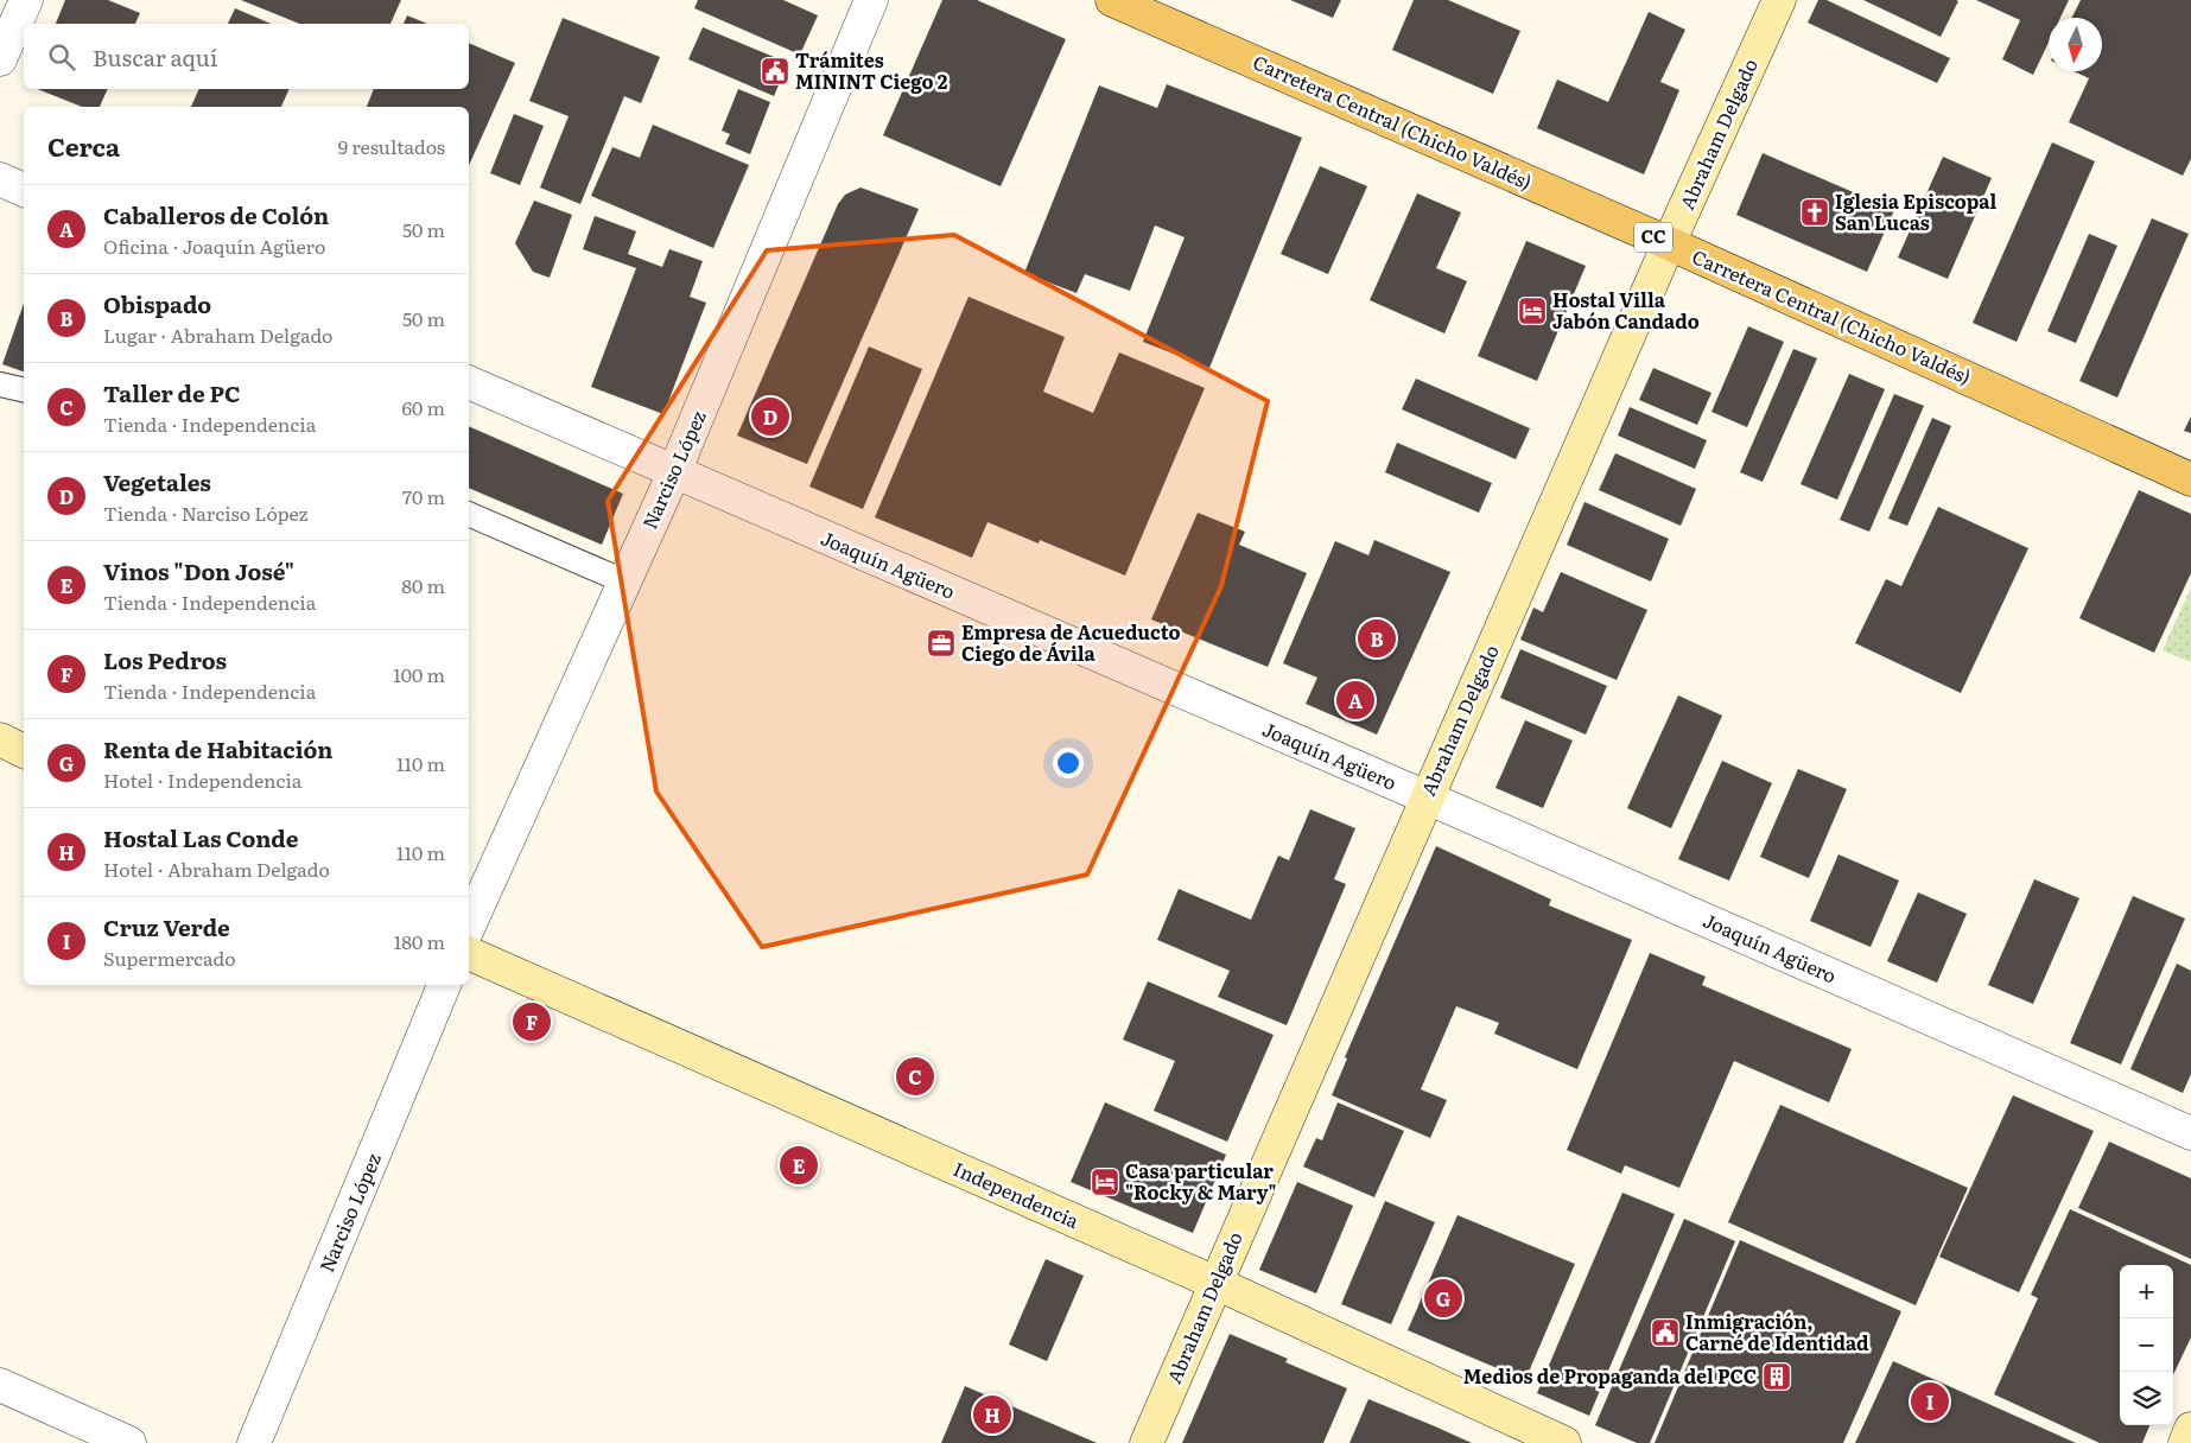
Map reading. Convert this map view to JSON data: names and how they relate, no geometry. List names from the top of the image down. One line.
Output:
{"streets":{"main road":["Carretera Central (Chicho Valdés)","Abraham Delgado","CC","Independencia"],"street":["Narciso López","Joaquín Agüero"]},"crossings":[["Carretera Central (Chicho Valdés)","Abraham Delgado"],["Abraham Delgado","Joaquín Agüero"],["Abraham Delgado","Independencia"],["Narciso López","Joaquín Agüero"]],"places":{"public building":["Trámites MININT Ciego 2","Inmigración, Carné de Identidad"],"church":["Iglesia Episcopal San Lucas"],"hotel":["Hostal Villa Jabón Candado","Casa particular \"Rocky & Mary\""],"office":["Empresa de Acueducto Ciego de Ávila"],"building":["Medios de Propaganda del PCC"]},"north":"bottom","page":{"search":"Buscar aquí","heading":["Cerca","9 resultados"],"list":[{"mark":"A","name":"Caballeros de Colón","note":"Oficina · Joaquín Agüero","value":"50 m"},{"mark":"B","name":"Obispado","note":"Lugar · Abraham Delgado","value":"50 m"},{"mark":"C","name":"Taller de PC","note":"Tienda · Independencia","value":"60 m"},{"mark":"D","name":"Vegetales","note":"Tienda · Narciso López","value":"70 m"},{"mark":"E","name":"Vinos \"Don José\"","note":"Tienda · Independencia","value":"80 m"},{"mark":"F","name":"Los Pedros","note":"Tienda · Independencia","value":"100 m"},{"mark":"G","name":"Renta de Habitación","note":"Hotel · Independencia","value":"110 m"},{"mark":"H","name":"Hostal Las Conde","note":"Hotel · Abraham Delgado","value":"110 m"},{"mark":"I","name":"Cruz Verde","note":"Supermercado","value":"180 m"}],"pins":["D","B","A","F","C","E","G","I","H"],"map_buttons":["+","−"]}}
